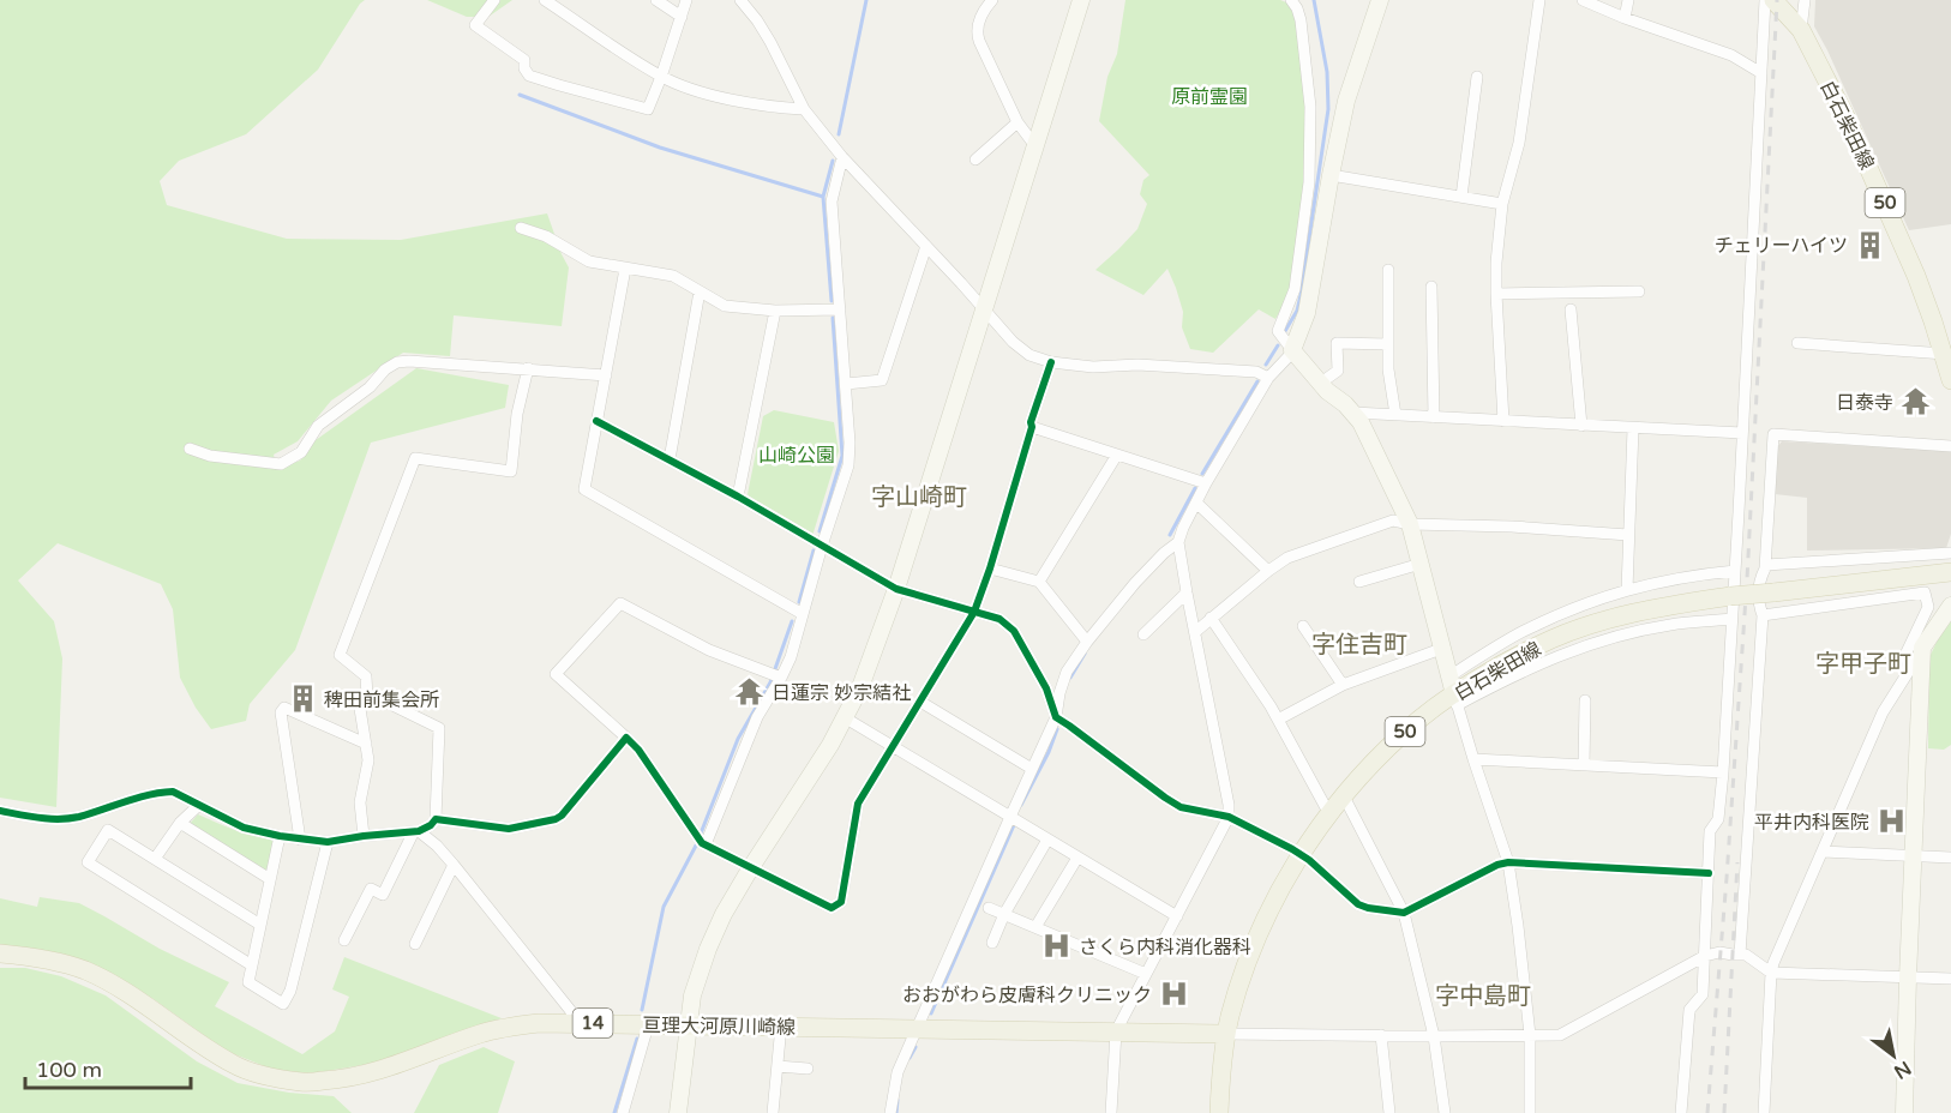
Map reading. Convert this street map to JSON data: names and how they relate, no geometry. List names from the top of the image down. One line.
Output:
{"streets":{"main road":["白石柴田線","50","14","亘理大河原川崎線"]},"crossings":[["白石柴田線","亘理大河原川崎線"]],"districts":["字山崎町","字住吉町","字甲子町","字中島町"],"parks":["原前霊園","山崎公園"],"places":{"building":["チェリーハイツ","稗田前集会所"],"temple":["日泰寺","日蓮宗 妙宗結社"],"hospital":["平井内科医院","さくら内科消化器科","おおがわら皮膚科クリニック"]},"scale_bar":"100 m","north":"bottom right"}
